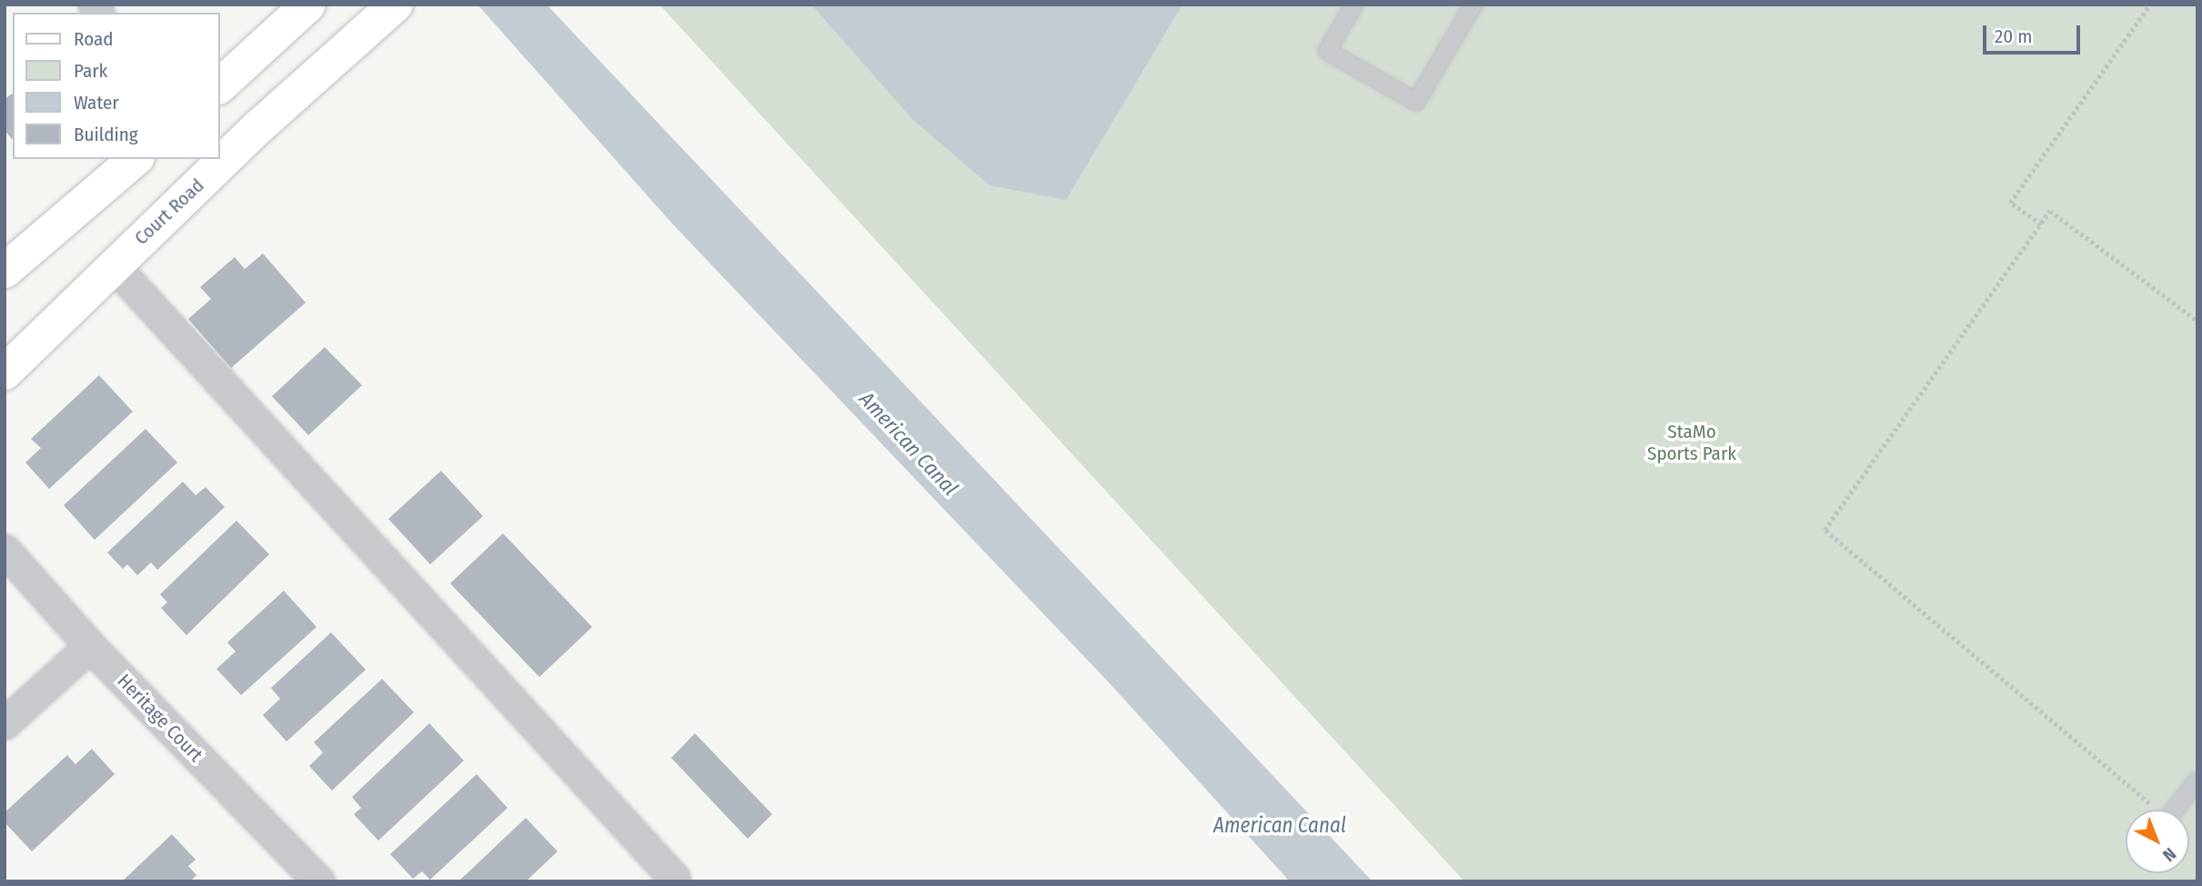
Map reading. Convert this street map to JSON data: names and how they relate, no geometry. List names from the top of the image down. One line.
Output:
{"streets":{"main road":["Court Road"],"street":["Heritage Court"]},"water":["American Canal"],"parks":["StaMo Sports Park"],"legend":["Road","Park","Water","Building"],"scale_bar":"20 m","north":"bottom right"}
